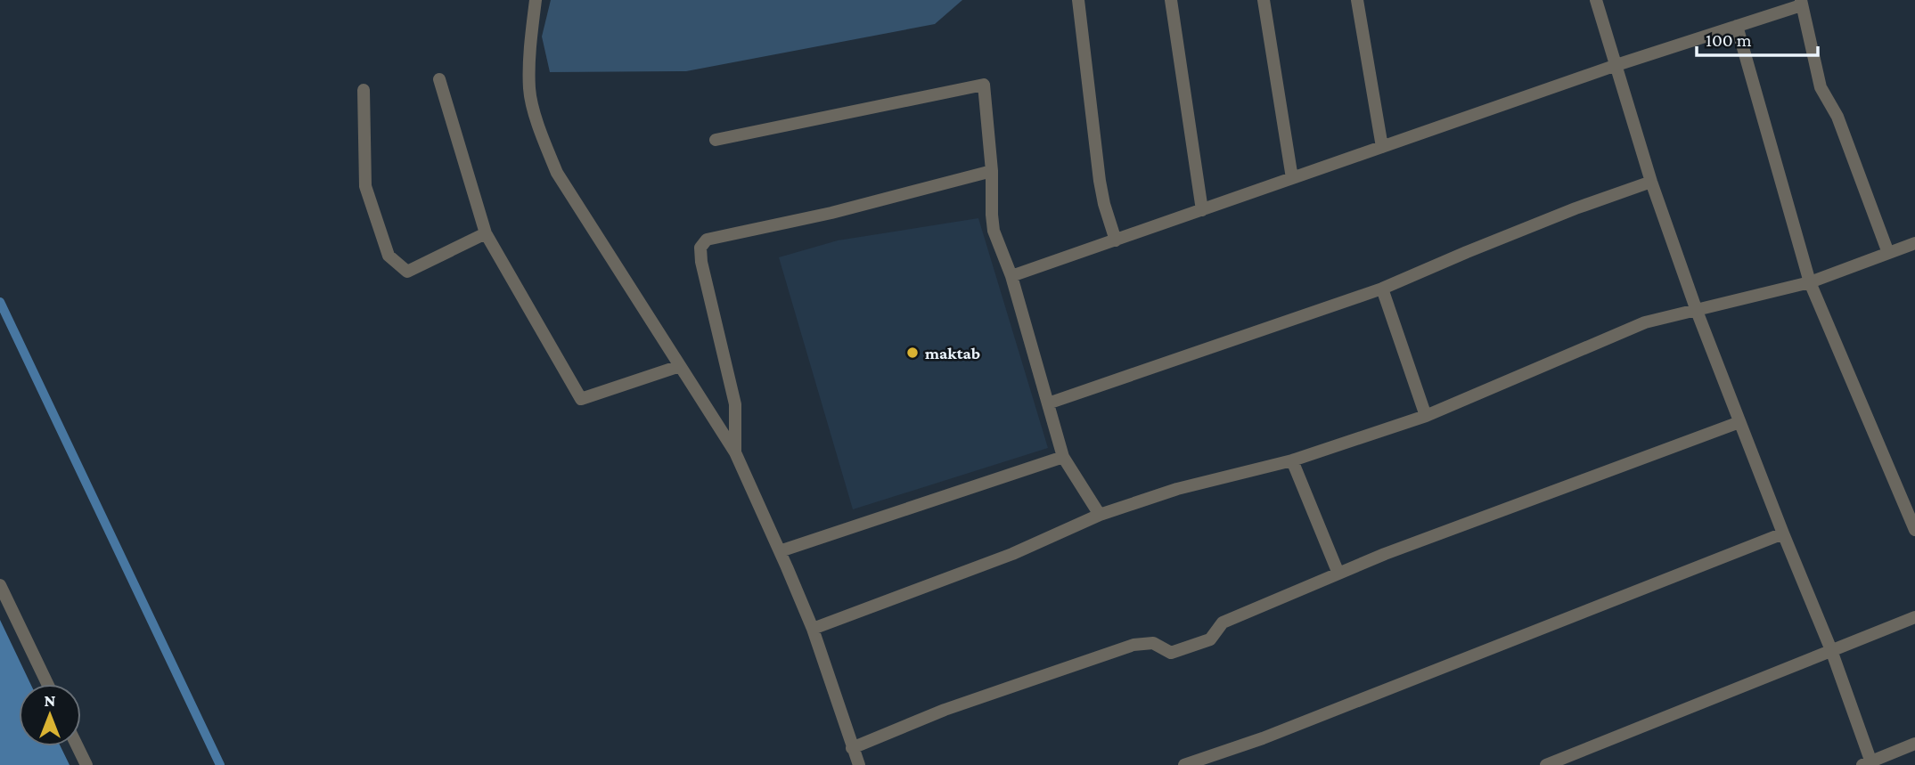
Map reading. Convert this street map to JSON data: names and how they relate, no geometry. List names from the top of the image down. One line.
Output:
{"places":["maktab"],"scale_bar":"100 m","north":"top"}
